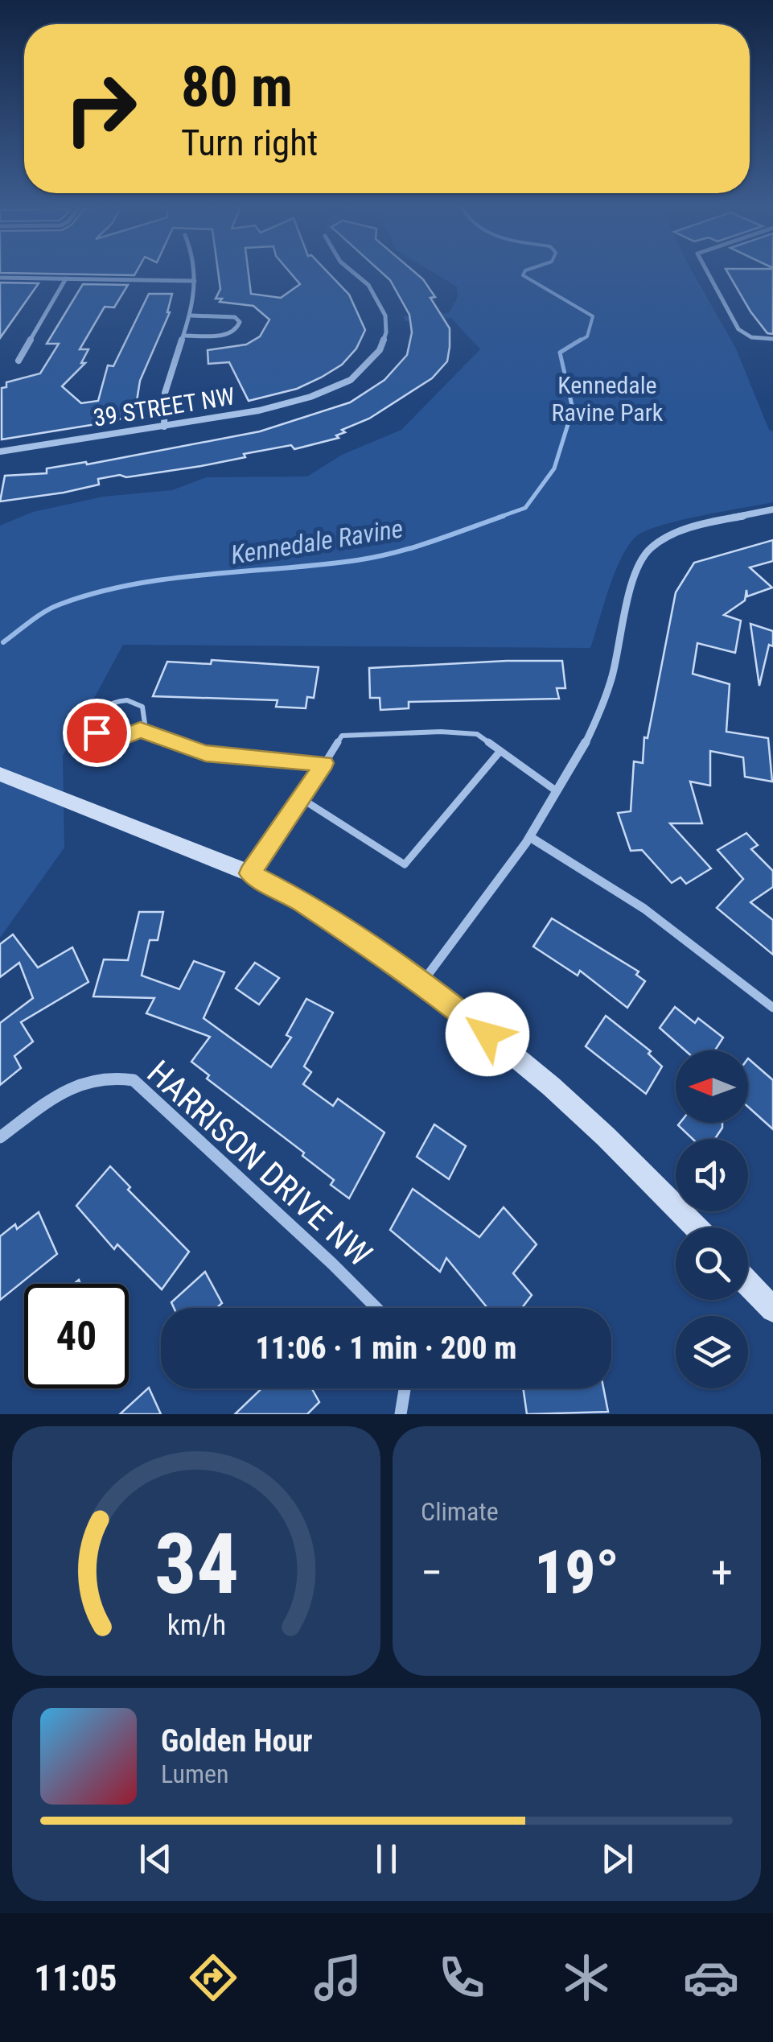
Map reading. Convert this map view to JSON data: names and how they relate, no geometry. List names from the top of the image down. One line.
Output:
{"streets":{"street":["39 STREET NW","HARRISON DRIVE NW"]},"water":["Kennedale Ravine"],"parks":["Kennedale Ravine Park"],"north":"left","page":{"turn":["80 m","Turn right"],"limit":"40","trip":"11:06 · 1 min · 200 m","tile":"Climate","heat":["−","19°","+"],"song":["Golden Hour","Lumen"],"tabs":"11:05","gauge":["34","km/h"]}}
